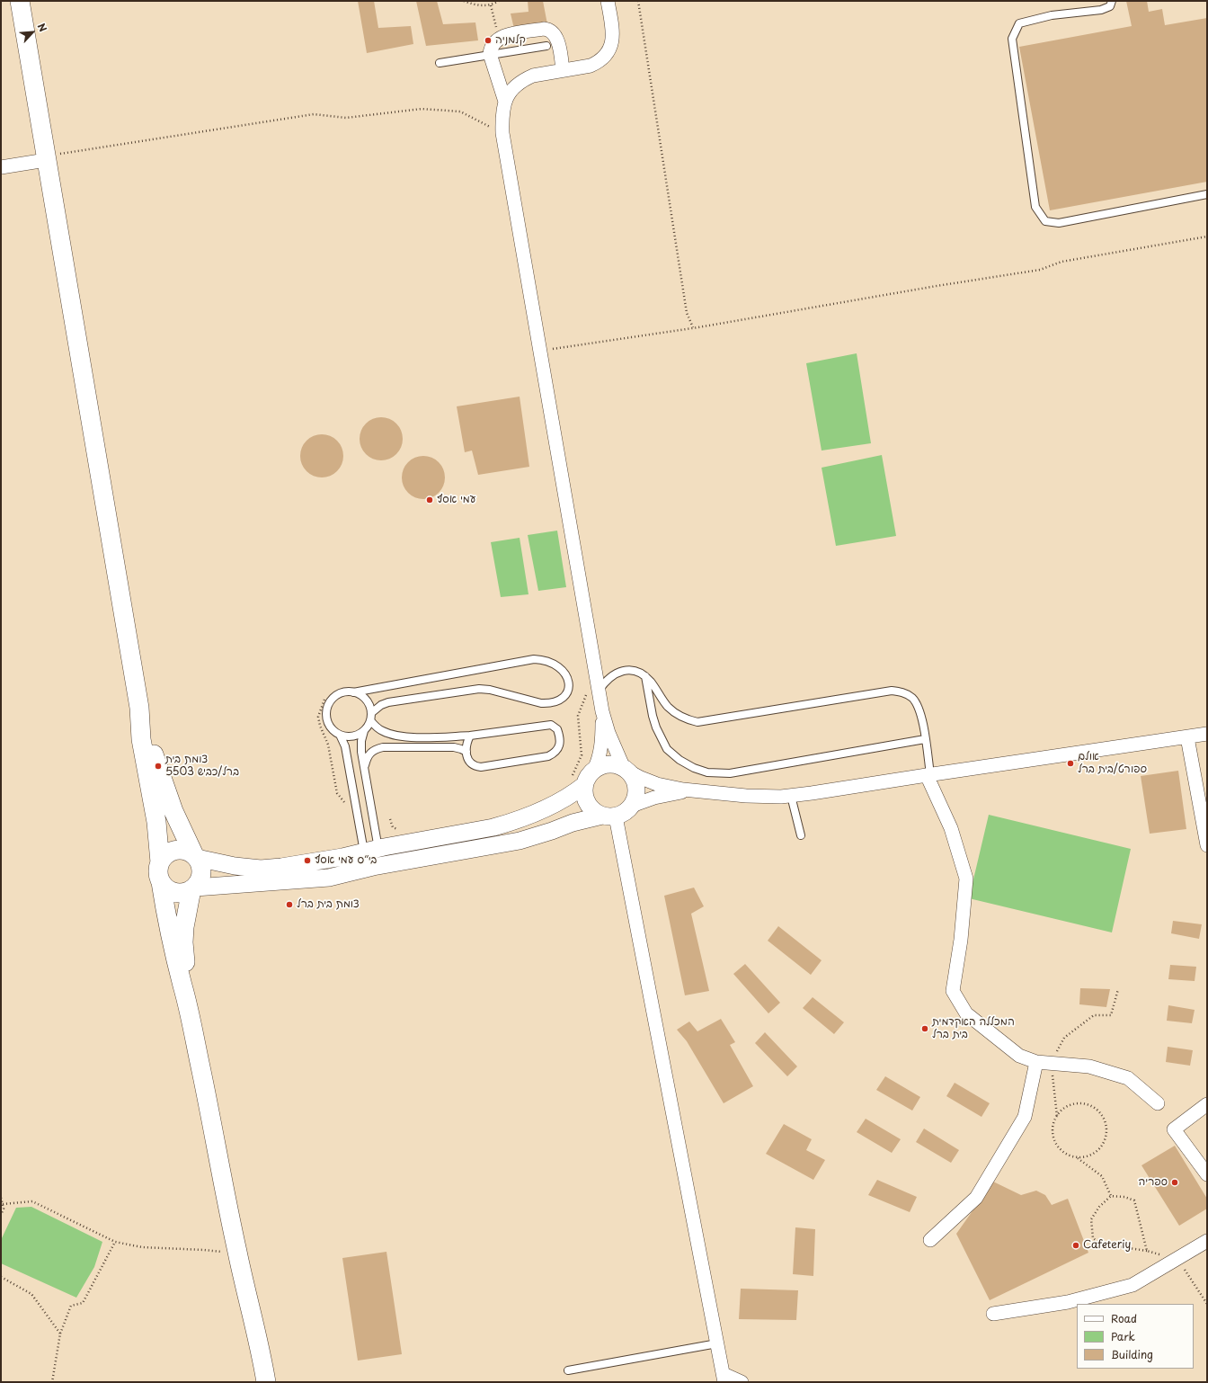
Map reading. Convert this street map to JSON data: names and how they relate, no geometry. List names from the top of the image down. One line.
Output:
{"places":["קלמניה","עמי אסף","אולם ספורט/בית ברל","צומת בית ברל/כביש 5503","בי״ס עמי אסף","צומת בית ברל","המכללה האקדמית בית ברל","ספריה","Cafeteriy"],"legend":["Road","Park","Building"],"north":"top right"}
